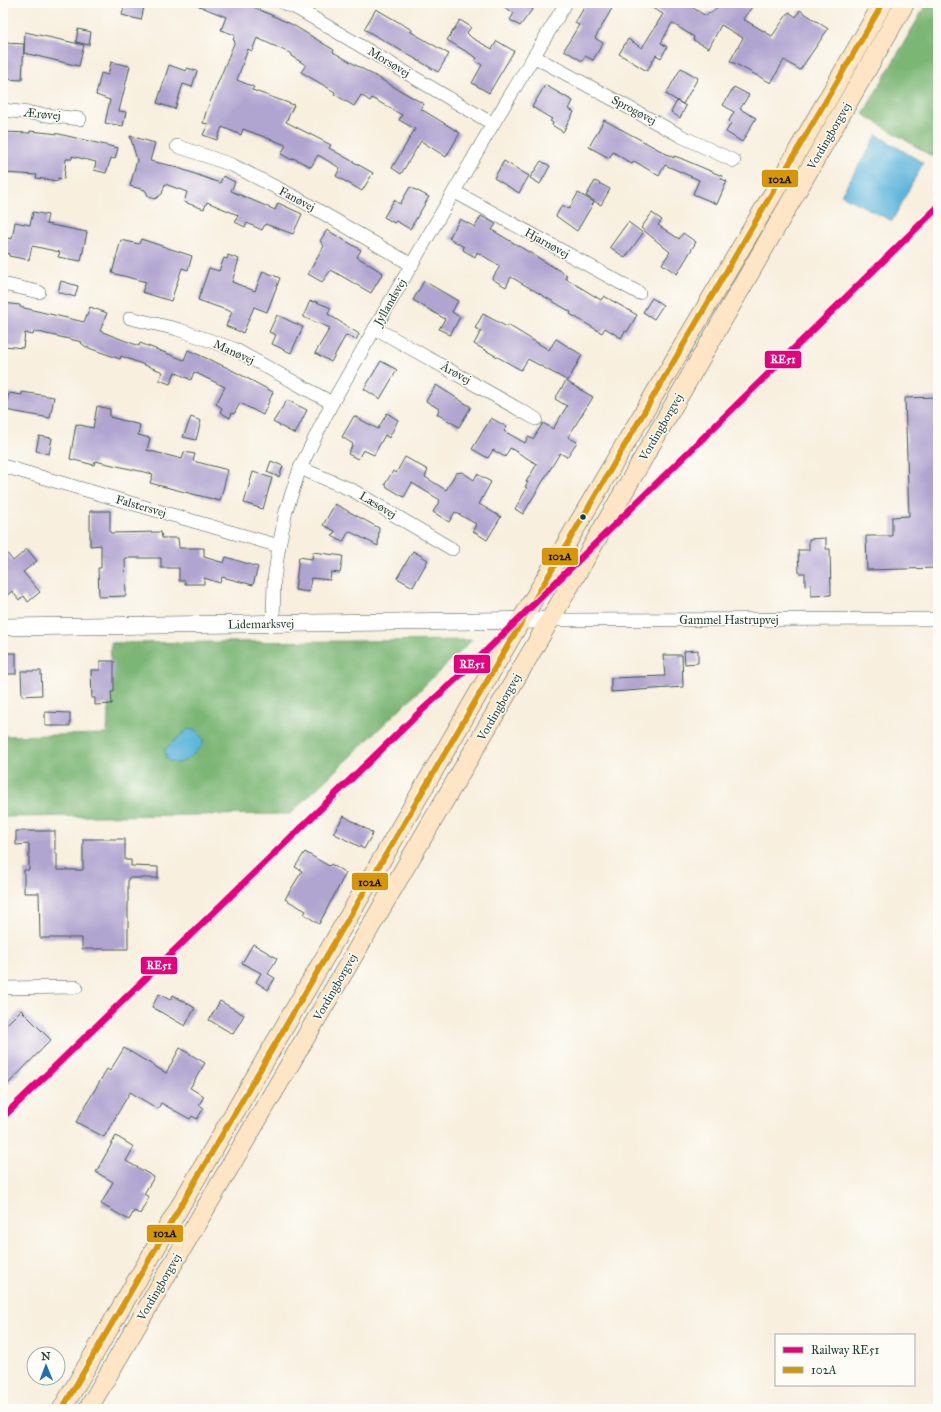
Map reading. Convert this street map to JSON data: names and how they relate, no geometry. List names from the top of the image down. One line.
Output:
{"streets":{"main road":["Vordingborgvej"],"street":["Morsøvej","Sprogøvej","Ærøvej","Fanøvej","Hjarnøvej","Jyllandsvej","Manøvej","Årøvej","Læsøvej","Falstersvej","Gammel Hastrupvej","Lidemarksvej"]},"crossings":[["Morsøvej","Jyllandsvej"],["Sprogøvej","Jyllandsvej"],["Vordingborgvej","Gammel Hastrupvej"],["Vordingborgvej","Lidemarksvej"],["Fanøvej","Jyllandsvej"],["Hjarnøvej","Jyllandsvej"],["Jyllandsvej","Manøvej"],["Jyllandsvej","Årøvej"],["Jyllandsvej","Læsøvej"],["Jyllandsvej","Falstersvej"],["Jyllandsvej","Lidemarksvej"],["Gammel Hastrupvej","Lidemarksvej"]],"lines":["transit line 102A","rail line RE51"],"legend":["Railway RE51","102A"],"north":"top"}
